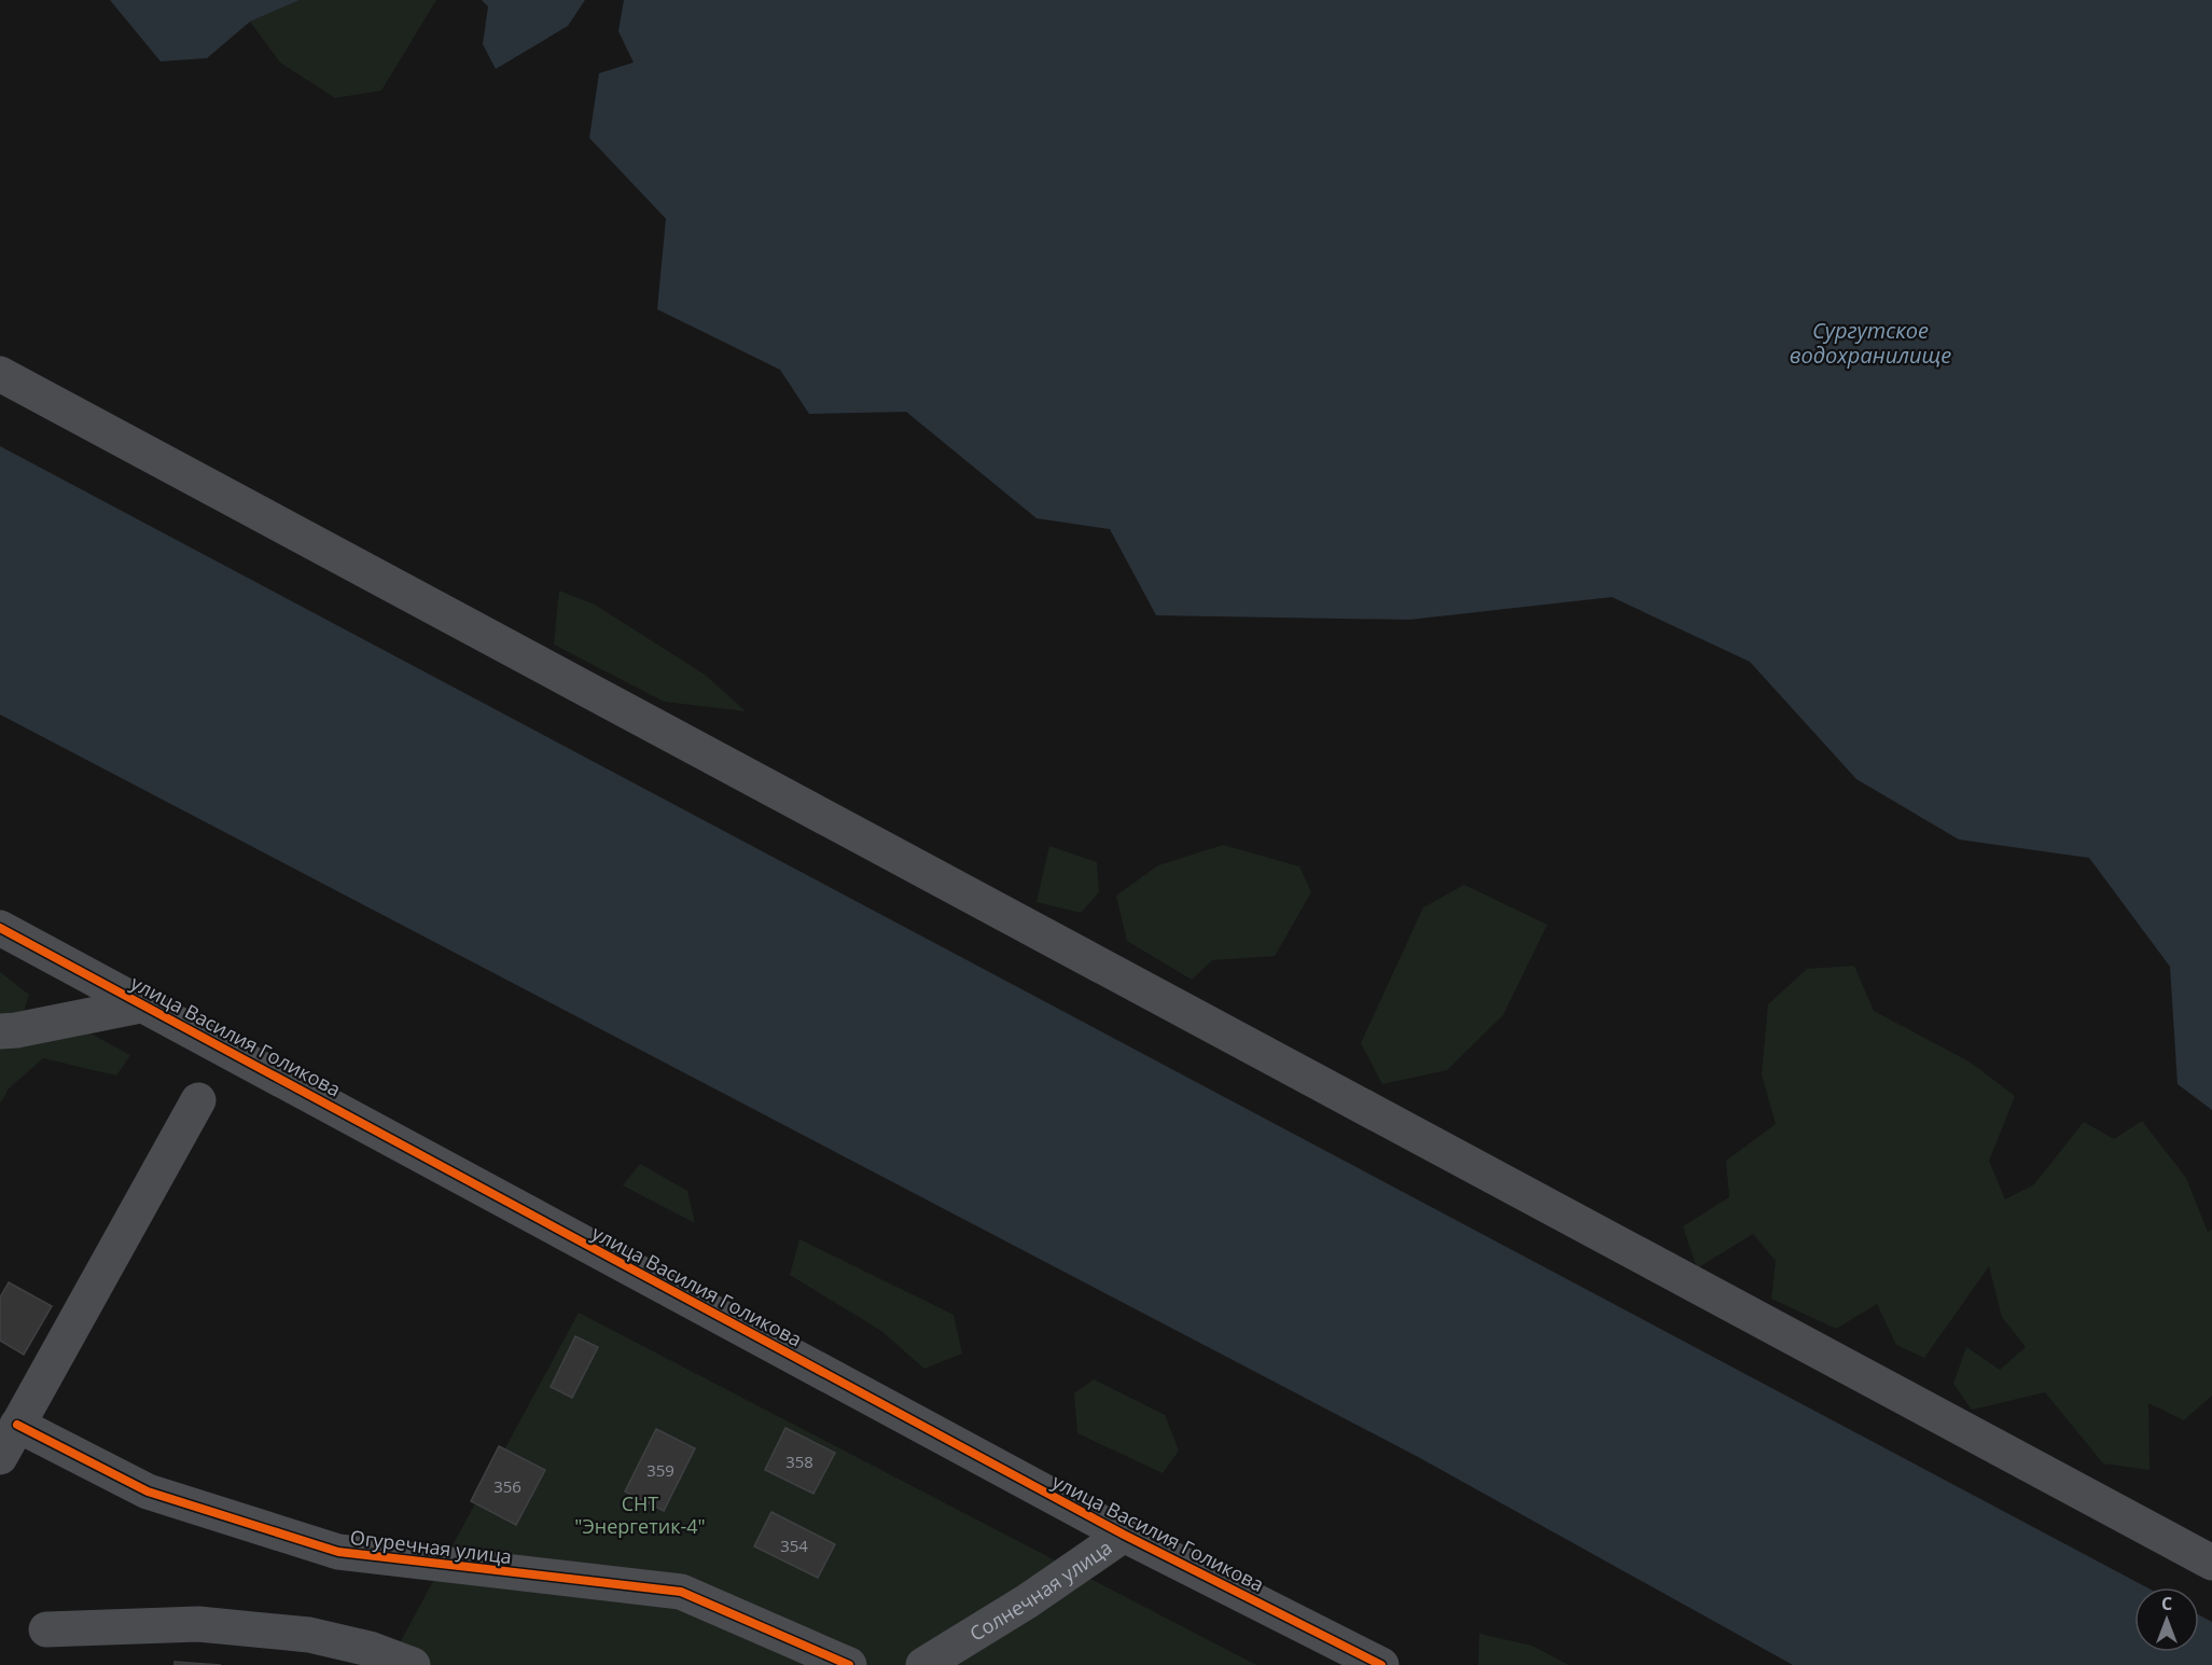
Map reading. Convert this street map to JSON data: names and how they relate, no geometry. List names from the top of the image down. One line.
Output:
{"streets":{"street":["улица Василия Голикова","Огуречная улица","Солнечная улица"]},"crossings":[["улица Василия Голикова","Солнечная улица"]],"water":["Сургутское водохранилище"],"parks":["СНТ \"Энергетик-4\""],"house_numbers":["358","359","356","354"],"north":"top"}
